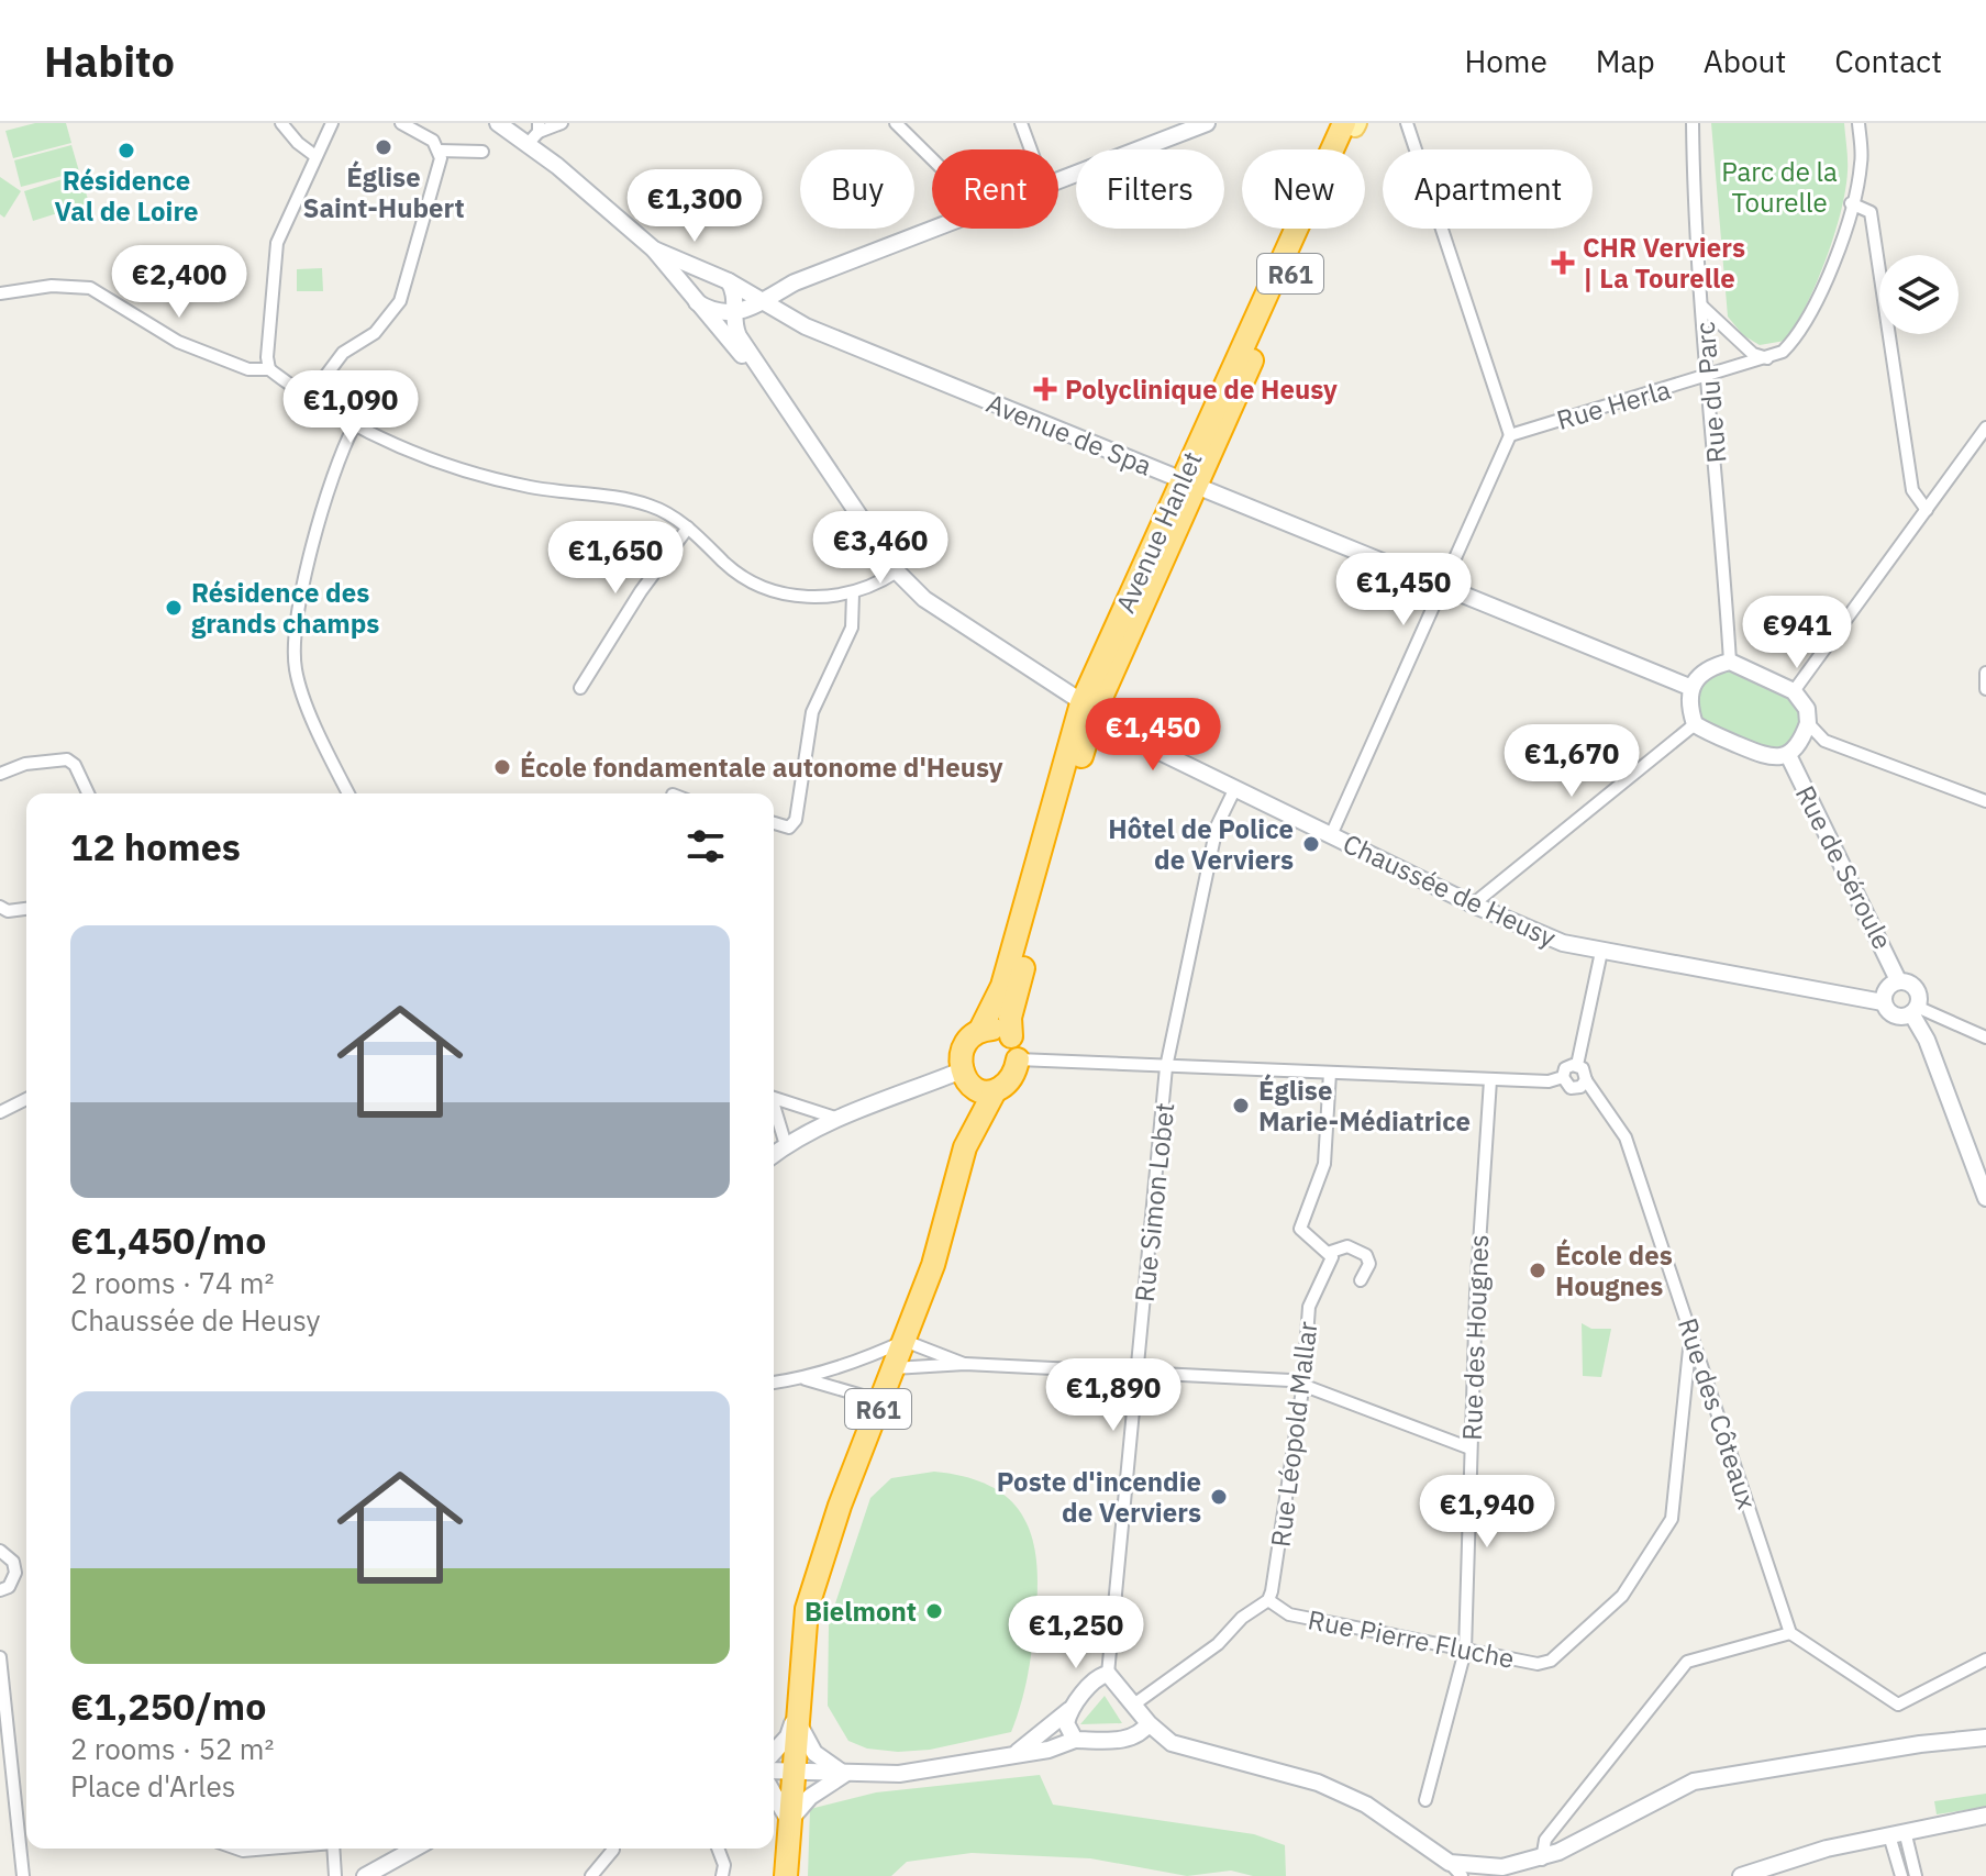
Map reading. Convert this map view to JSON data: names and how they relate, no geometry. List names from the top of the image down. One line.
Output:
{"streets":{"highway":["R61","Avenue Hanlet"],"street":["Rue du Parc","Rue Herla","Avenue de Spa","Rue de Séroule","Chaussée de Heusy","Rue Simon Lobet","Rue des Hougnes","Rue des Côteaux","Rue Léopold Mallar","Rue Pierre Fluche"]},"crossings":[["R61","Avenue Hanlet"],["R61","Chaussée de Heusy"],["Rue du Parc","Rue Herla"],["Rue du Parc","Avenue de Spa"],["Rue du Parc","Rue de Séroule"],["Avenue de Spa","Avenue Hanlet"],["Avenue de Spa","Rue de Séroule"],["Avenue Hanlet","Chaussée de Heusy"],["Rue de Séroule","Chaussée de Heusy"],["Chaussée de Heusy","Rue Simon Lobet"],["Rue des Hougnes","Rue Pierre Fluche"],["Rue des Côteaux","Rue Pierre Fluche"],["Rue Léopold Mallar","Rue Pierre Fluche"]],"parks":["Parc de la Tourelle"],"places":{"other":["Église Saint-Hubert","Résidence Val de Loire","Résidence des grands champs","École fondamentale autonome d'Heusy","Hôtel de Police de Verviers","Église Marie-Médiatrice","École des Hougnes","Poste d'incendie de Verviers","Bielmont"],"health":["CHR Verviers | La Tourelle","Polyclinique de Heusy"]},"page":{"header":"Habito","nav":["Home","Map","About","Contact"],"chip":["Buy","Rent","Filters","New","Apartment"],"price":["€1,300","€2,400","€1,090","€3,460","€1,650","€1,450","€941","€1,450","€1,670","€1,890","€1,940","€1,250"],"heading":"12 homes","list":[{"name":"€1,450/mo","note":"2 rooms · 74 m² · Chaussée de Heusy"},{"name":"€1,250/mo","note":"2 rooms · 52 m² · Place d'Arles"}]}}
